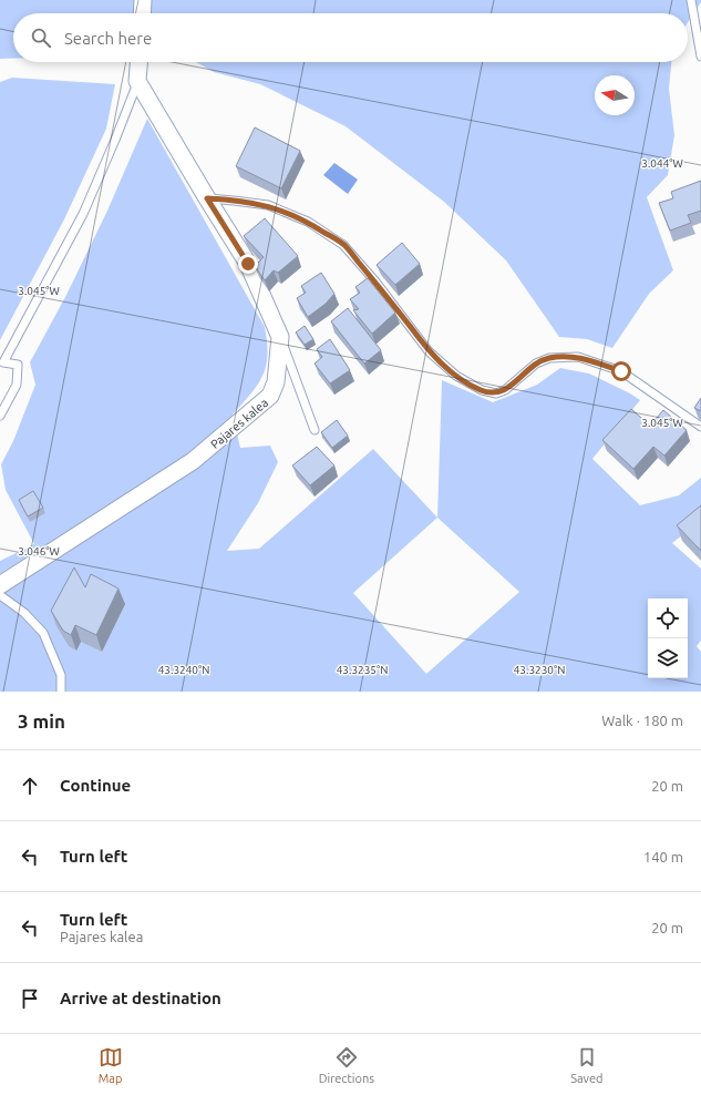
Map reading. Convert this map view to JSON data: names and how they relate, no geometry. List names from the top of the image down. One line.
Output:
{"streets":{"street":["Pajares kalea"]},"north":"left","page":{"search":"Search here","heading":["3 min","Walk · 180 m"],"list":[["Continue","20 m"],["Turn left","140 m"],["Turn left","Pajares kalea","20 m"],"Arrive at destination"],"nav":["Map","Directions","Saved"]},"coordinates":["3.044°W","3.045°W","3.046°W","43.3240°N","43.3235°N","43.3230°N"]}
